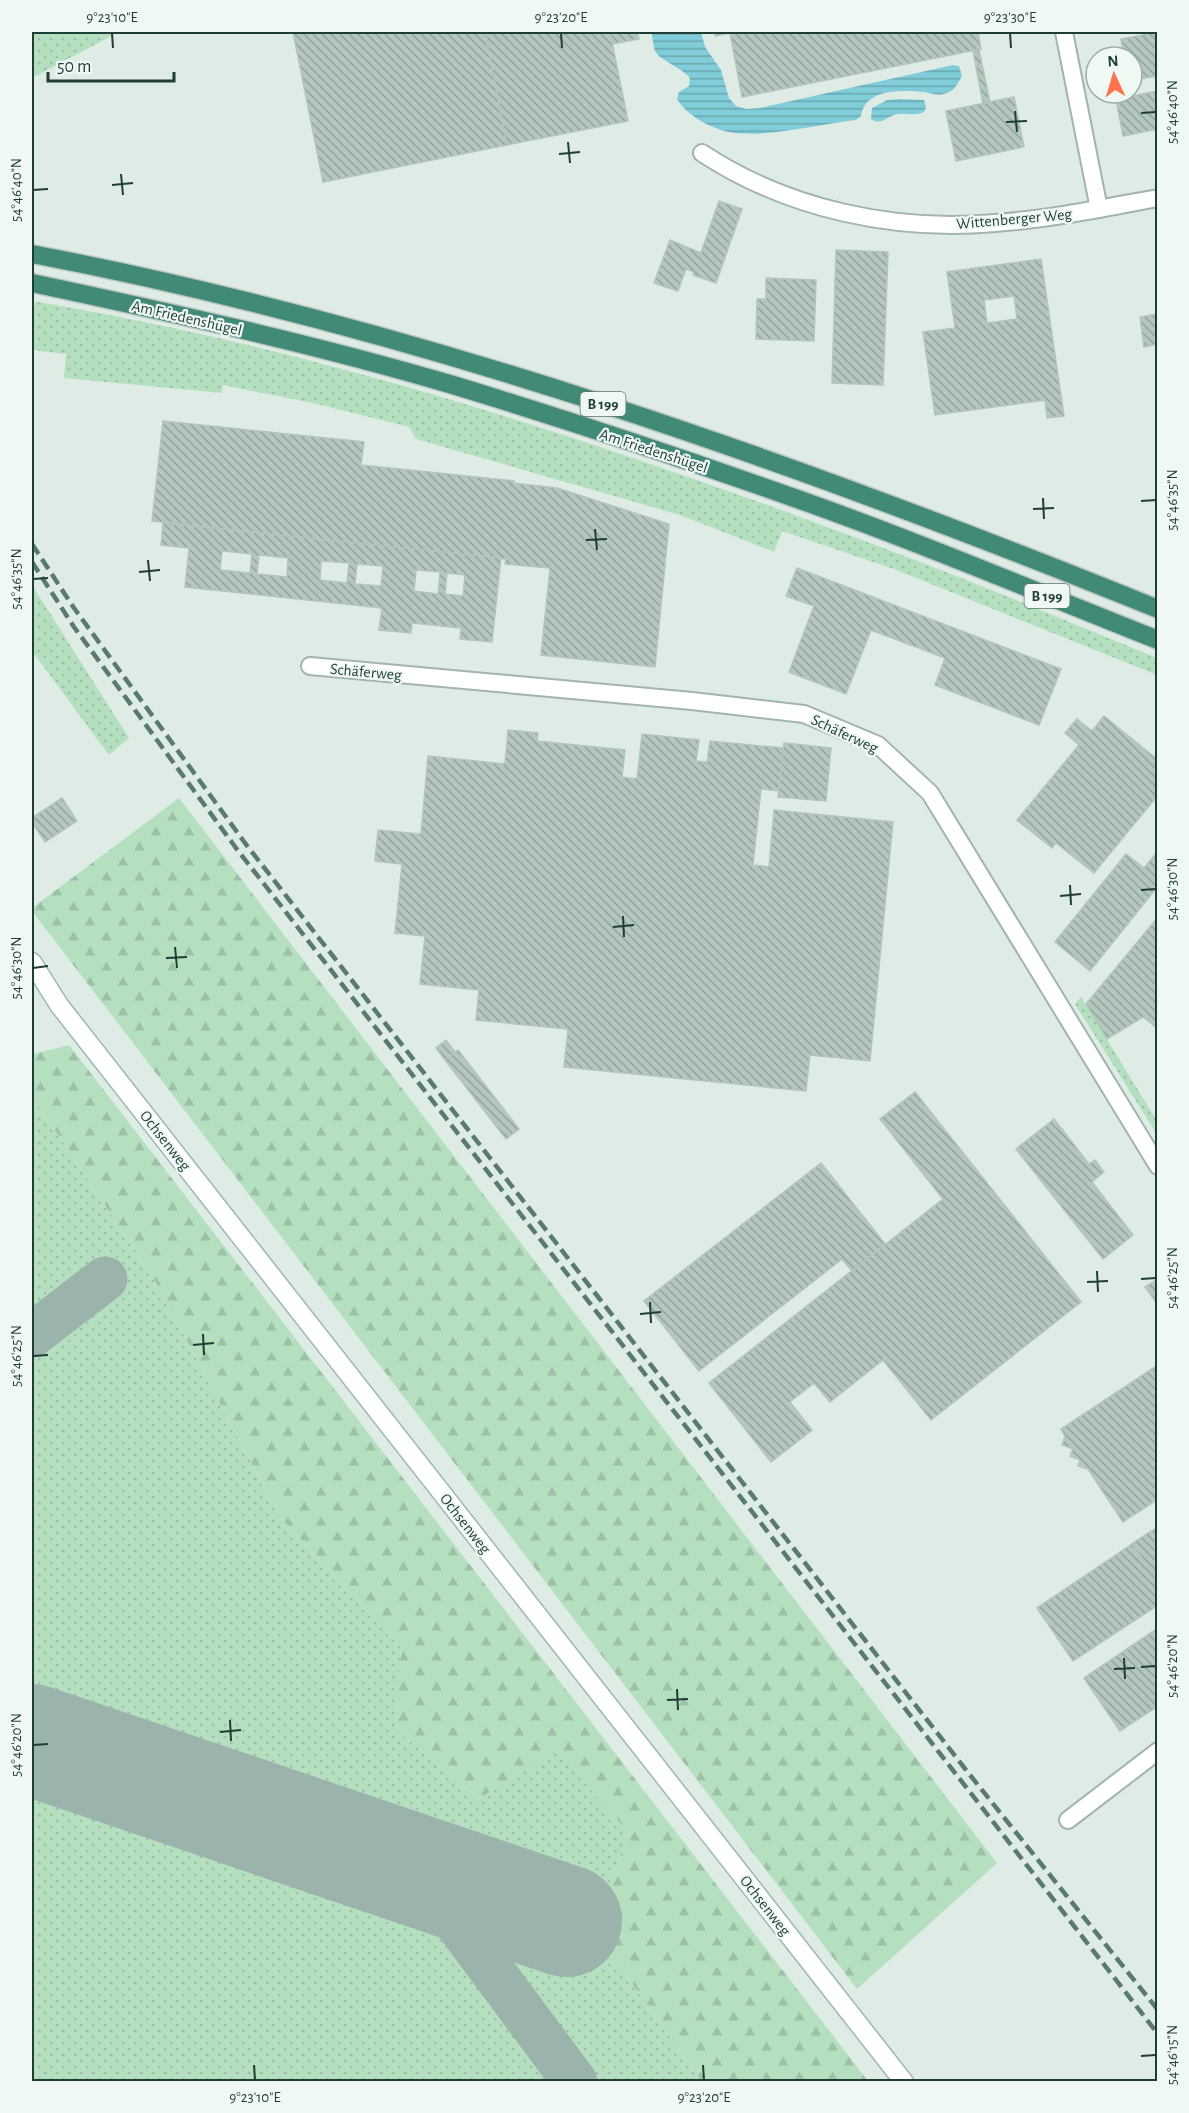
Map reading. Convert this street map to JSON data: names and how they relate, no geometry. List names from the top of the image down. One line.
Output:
{"streets":{"highway":["Am Friedenshügel","B 199"],"main road":["Ochsenweg"],"street":["Wittenberger Weg","Schäferweg"]},"scale_bar":"50 m","north":"top","coordinates":["9°23'10\"E","9°23'20\"E","9°23'30\"E","54°46'40\"N","54°46'35\"N","54°46'30\"N","54°46'25\"N","54°46'20\"N","54°46'15\"N"]}
